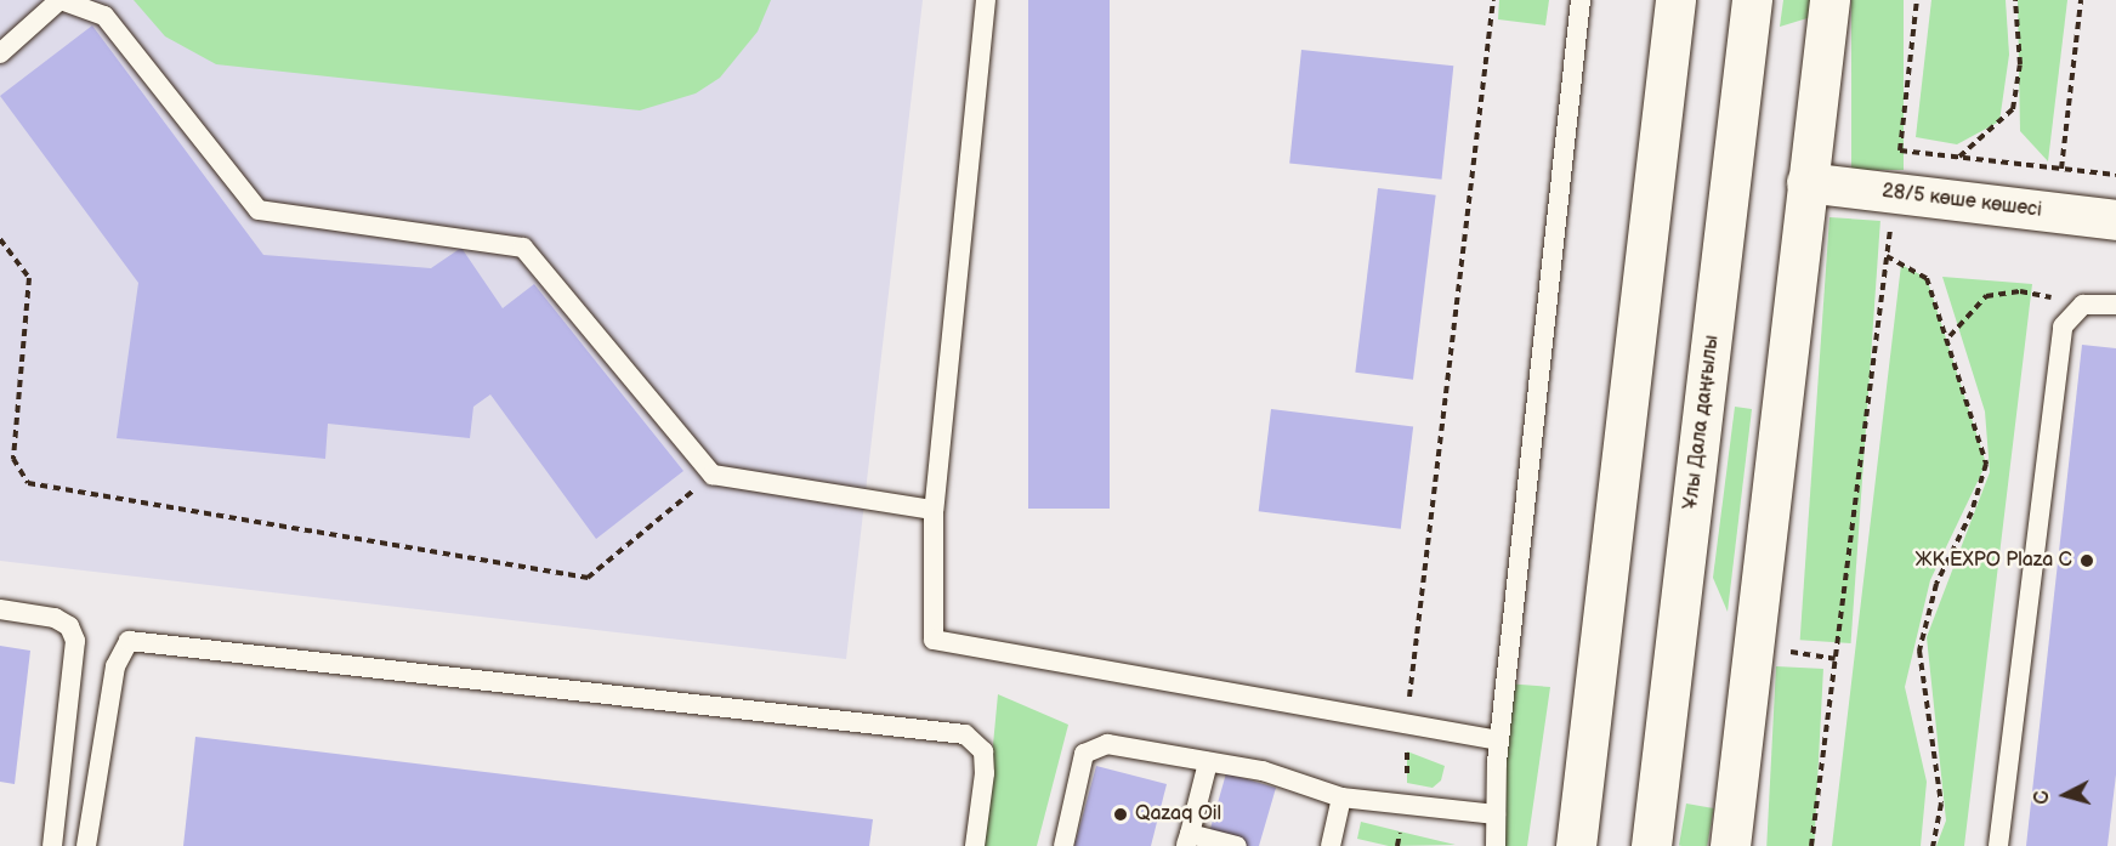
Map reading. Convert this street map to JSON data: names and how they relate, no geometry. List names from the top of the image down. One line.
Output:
{"streets":{"main road":["28/5 көше көшесі","Ұлы Дала даңғылы"]},"places":["ЖК EXPO Plaza C","Qazaq Oil"],"north":"left"}
